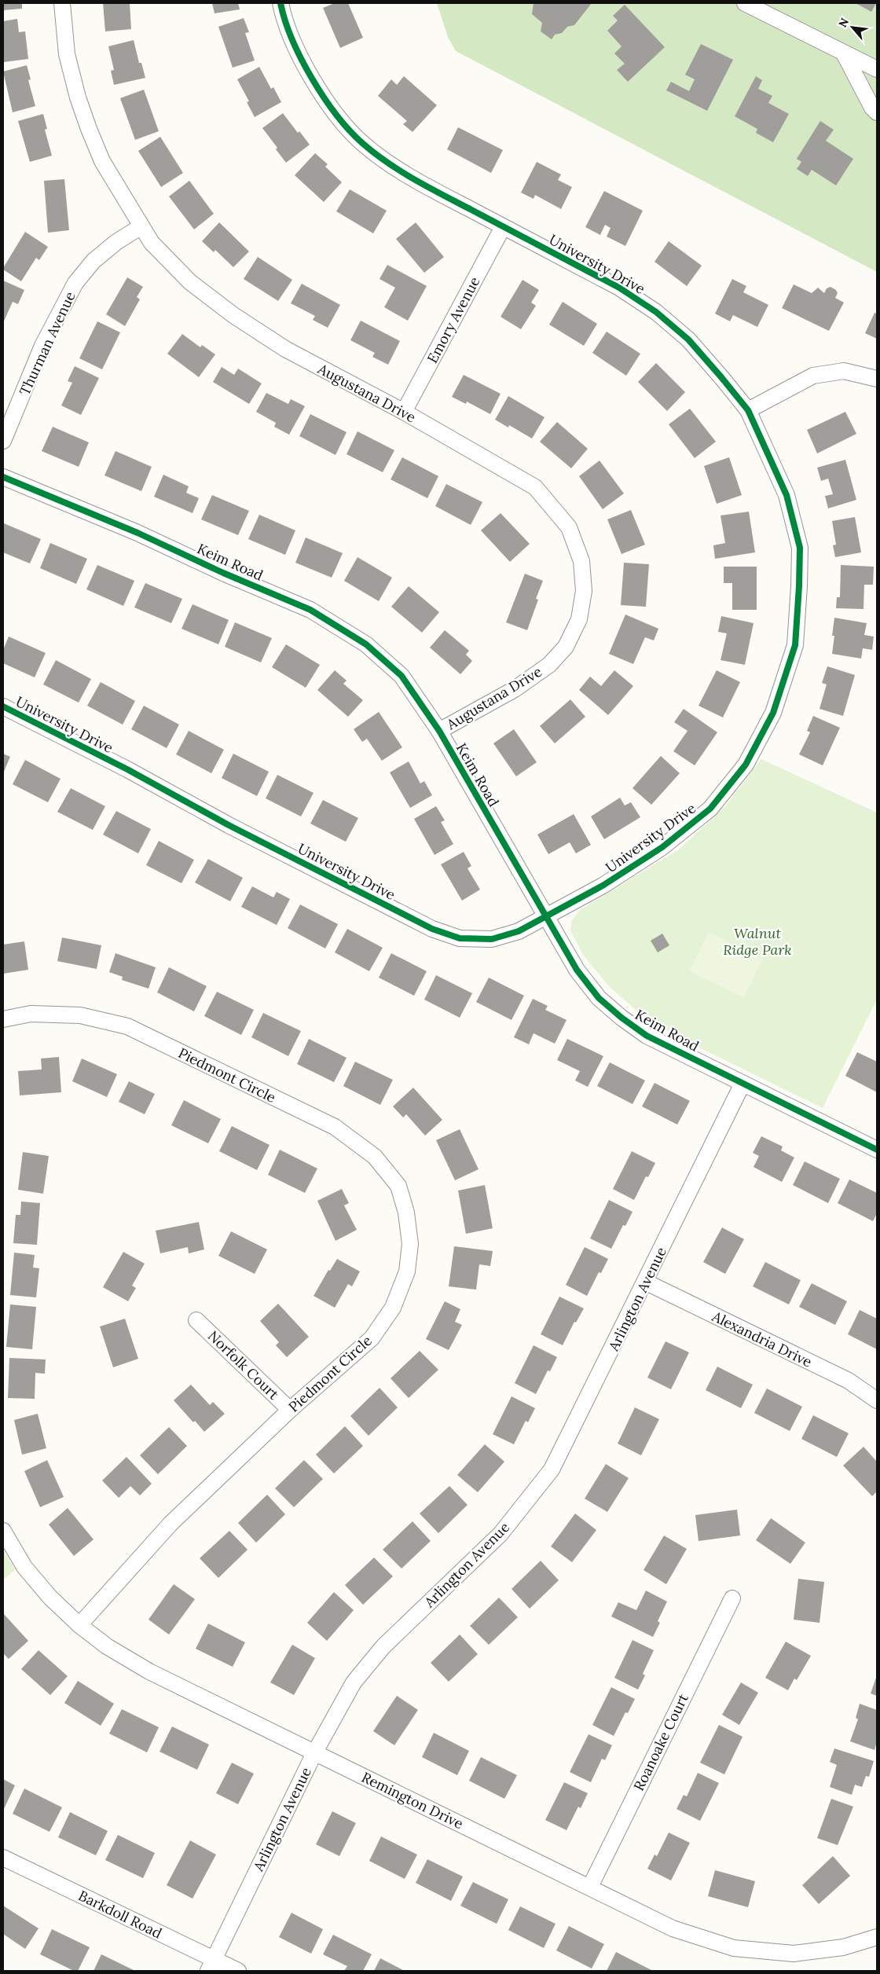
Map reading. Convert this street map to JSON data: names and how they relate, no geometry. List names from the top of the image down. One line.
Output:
{"streets":{"street":["University Drive","Emory Avenue","Thurman Avenue","Augustana Drive","Keim Road","Piedmont Circle","Arlington Avenue","Alexandria Drive","Norfolk Court","Roanoake Court","Remington Drive","Barkdoll Road"]},"crossings":[["University Drive","Emory Avenue"],["University Drive","Keim Road"],["Emory Avenue","Augustana Drive"],["Thurman Avenue","Augustana Drive"],["Augustana Drive","Keim Road"],["Keim Road","Arlington Avenue"],["Piedmont Circle","Norfolk Court"],["Piedmont Circle","Remington Drive"],["Arlington Avenue","Alexandria Drive"],["Arlington Avenue","Remington Drive"],["Arlington Avenue","Barkdoll Road"],["Roanoake Court","Remington Drive"]],"parks":["Walnut Ridge Park"],"north":"top left"}
